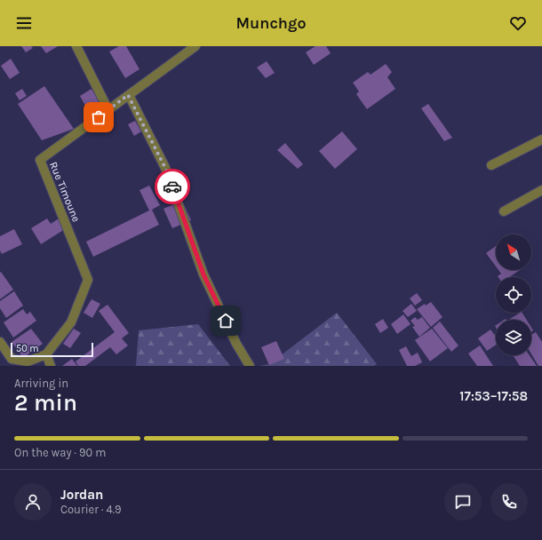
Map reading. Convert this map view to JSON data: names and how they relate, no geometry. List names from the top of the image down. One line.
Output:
{"streets":{"street":["Rue Timoune"]},"scale_bar":"50 m","north":"top left","page":{"header":"Munchgo","scale":"50 m","heading":["2 min","Arriving in","17:53–17:58"],"panel":["Jordan","Courier · 4.9"],"bar":"On the way · 90 m"}}
